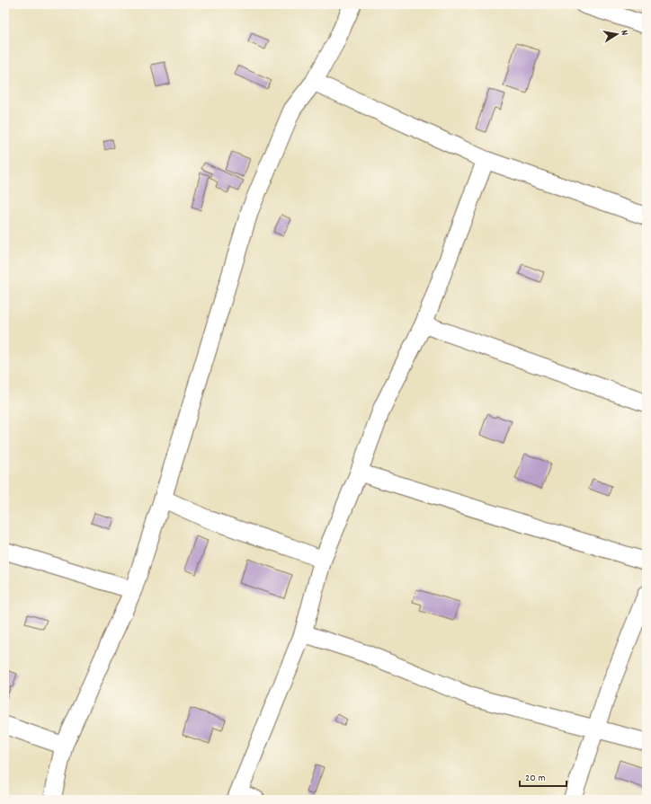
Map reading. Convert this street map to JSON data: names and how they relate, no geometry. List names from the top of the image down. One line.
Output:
{"scale_bar":"20 m","north":"right"}
